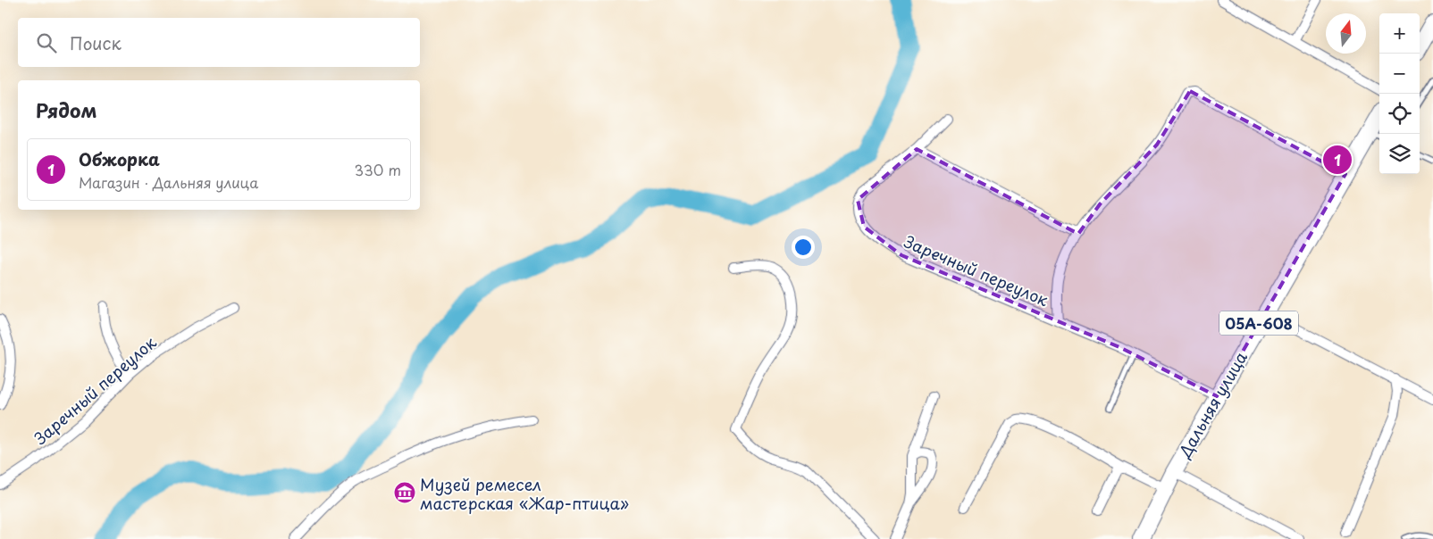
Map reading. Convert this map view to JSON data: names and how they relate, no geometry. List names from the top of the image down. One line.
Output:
{"streets":{"highway":["05А-608","Дальняя улица"],"street":["Заречный переулок"]},"crossings":[["Заречный переулок","Дальняя улица"]],"places":{"museum":["Музей ремесел мастерская «Жар-птица»"]},"north":"top","page":{"map_buttons":["+","−"],"search":"Поиск","heading":"Рядом","list":[{"mark":"1","name":"Обжорка","note":"Магазин · Дальняя улица","value":"330 m"}],"pins":"1"}}
